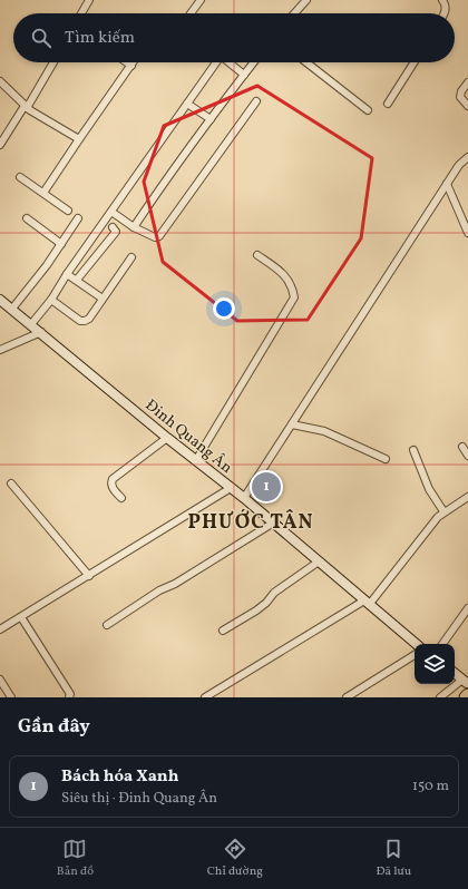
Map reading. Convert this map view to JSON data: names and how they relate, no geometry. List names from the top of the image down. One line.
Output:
{"streets":{"street":["Đinh Quang Ân"]},"districts":["PHƯỚC TÂN"],"page":{"search":"Tìm kiếm","pins":"1","heading":"Gần đây","list":[{"mark":"1","name":"Bách hóa Xanh","note":"Siêu thị · Đinh Quang Ân","value":"150 m"}],"nav":["Bản đồ","Chỉ đường","Đã lưu"]}}
